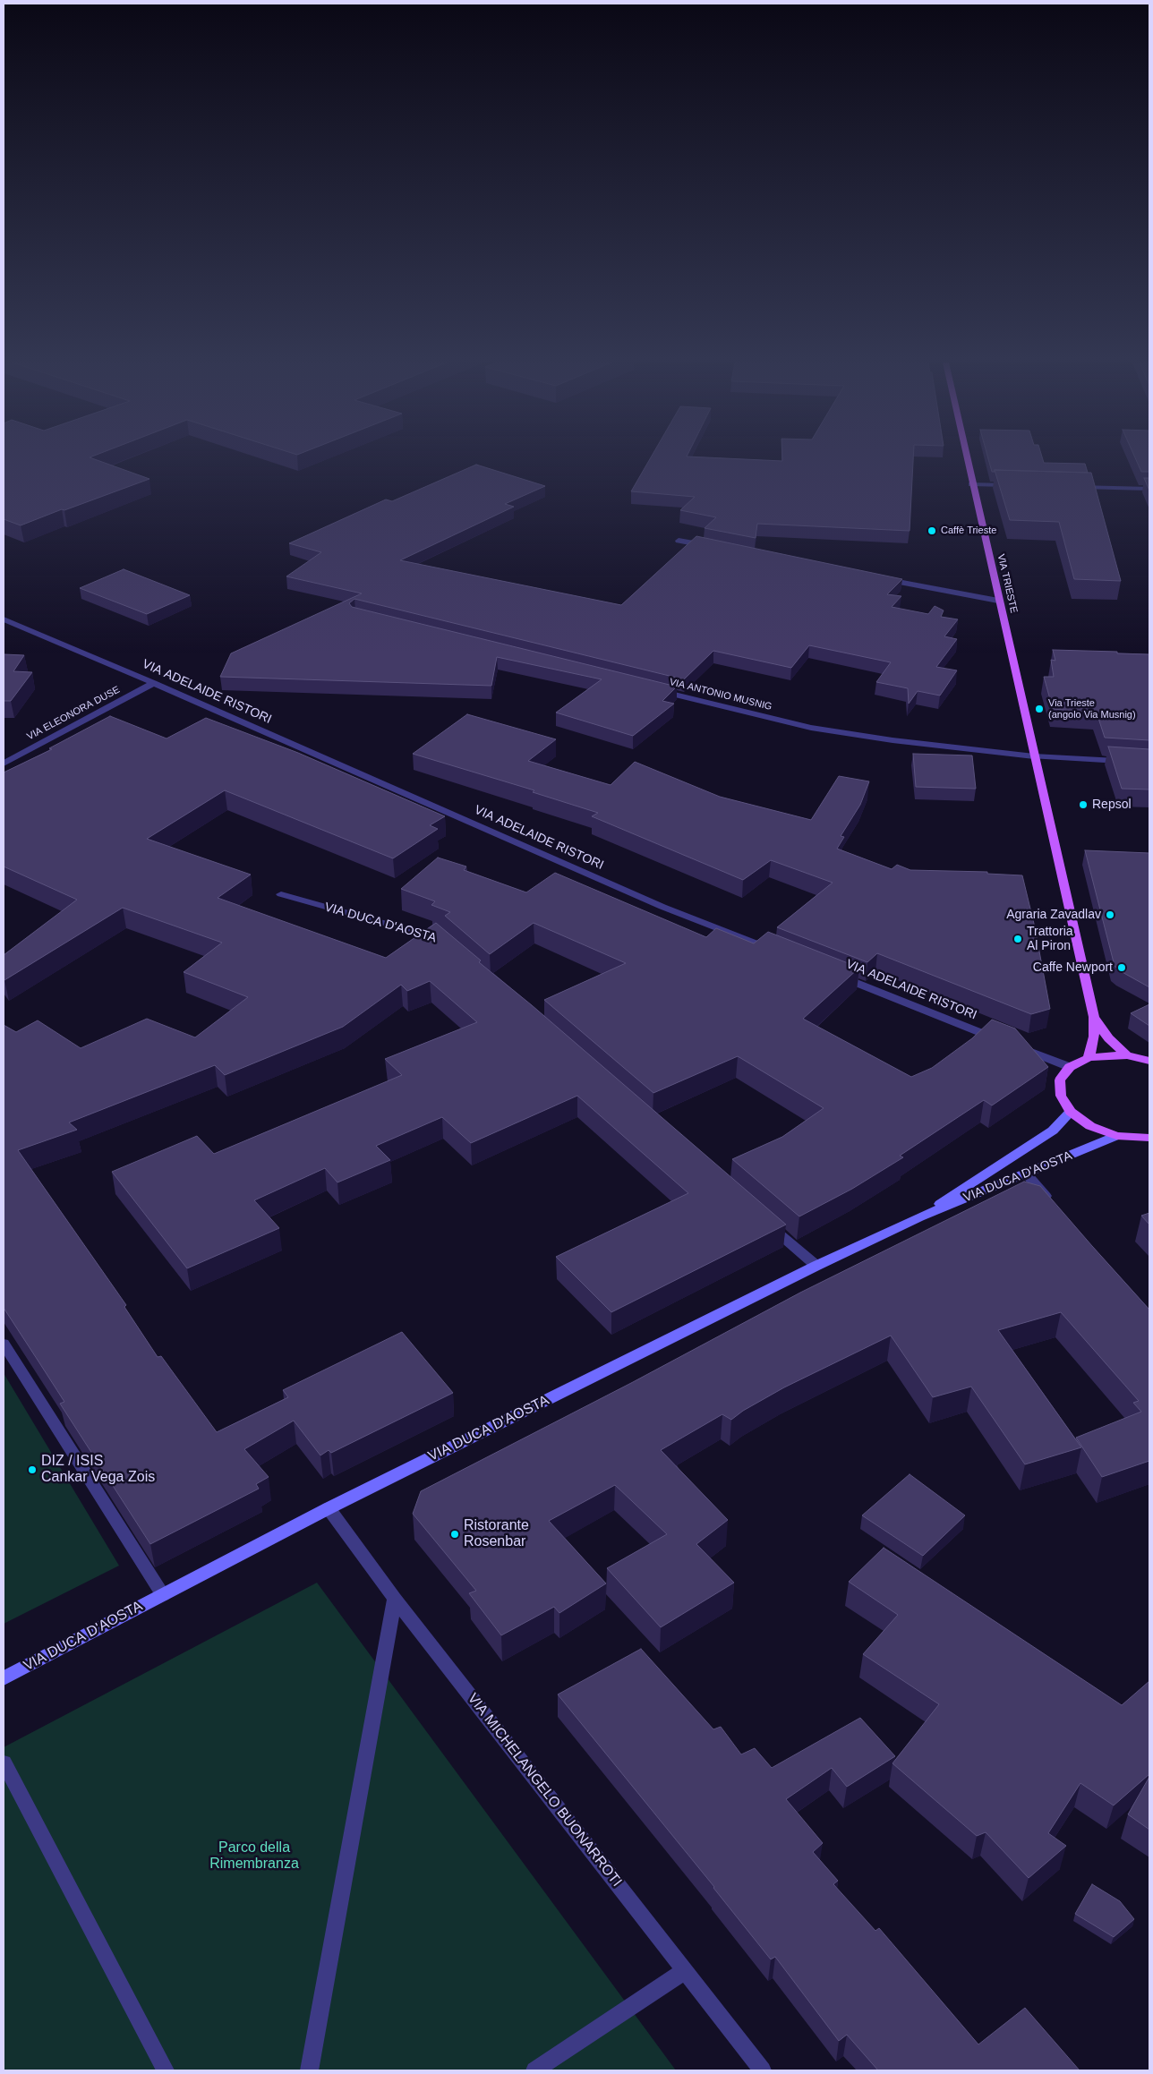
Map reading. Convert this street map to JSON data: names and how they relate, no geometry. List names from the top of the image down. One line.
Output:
{"streets":{"main road":["VIA TRIESTE","VIA DUCA D'AOSTA"],"street":["VIA ADELAIDE RISTORI","VIA ANTONIO MUSNIG","VIA ELEONORA DUSE","VIA MICHELANGELO BUONARROTI"]},"crossings":[["VIA TRIESTE","VIA ANTONIO MUSNIG"],["VIA ADELAIDE RISTORI","VIA ELEONORA DUSE"],["VIA ADELAIDE RISTORI","VIA DUCA D'AOSTA"],["VIA DUCA D'AOSTA","VIA MICHELANGELO BUONARROTI"]],"parks":["Parco della Rimembranza"],"places":["Caffè Trieste","Via Trieste (angolo Via Musnig)","Repsol","Agraria Zavadlav","Trattoria Al Piron","Caffe Newport","DIZ / ISIS Cankar Vega Zois","Ristorante Rosenbar"]}
